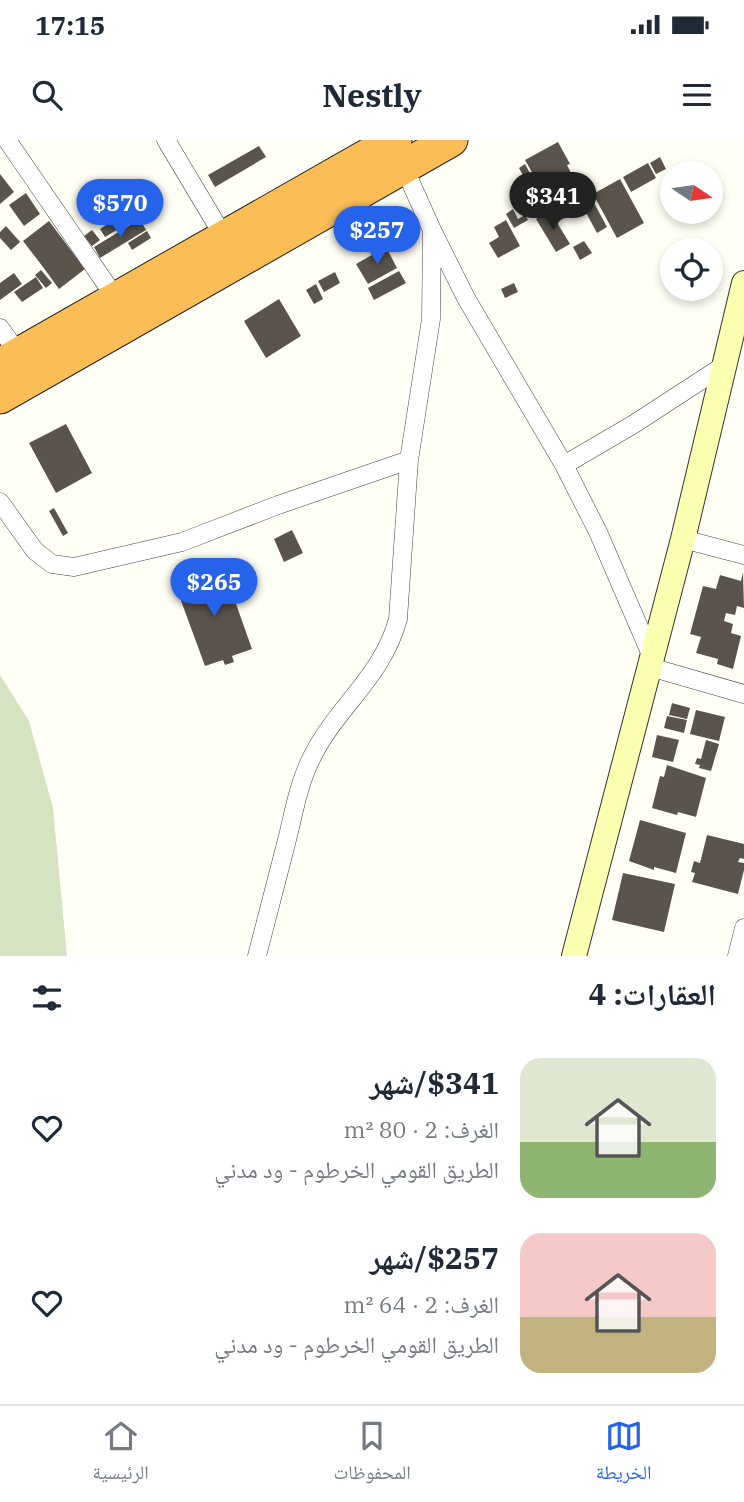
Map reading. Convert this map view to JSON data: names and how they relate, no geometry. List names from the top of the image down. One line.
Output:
{"north":"right","page":{"status":"17:15","header":"Nestly","price":["$341","$570","$257","$265"],"heading":"العقارات: 4","list":[{"name":"$341/شهر","note":"الغرف: 2 · 80 m² · الطريق القومي الخرطوم - ود مدني"},{"name":"$257/شهر","note":"الغرف: 2 · 64 m² · الطريق القومي الخرطوم - ود مدني"}],"tabs":["الخريطة","المحفوظات","الرئيسية"]}}
